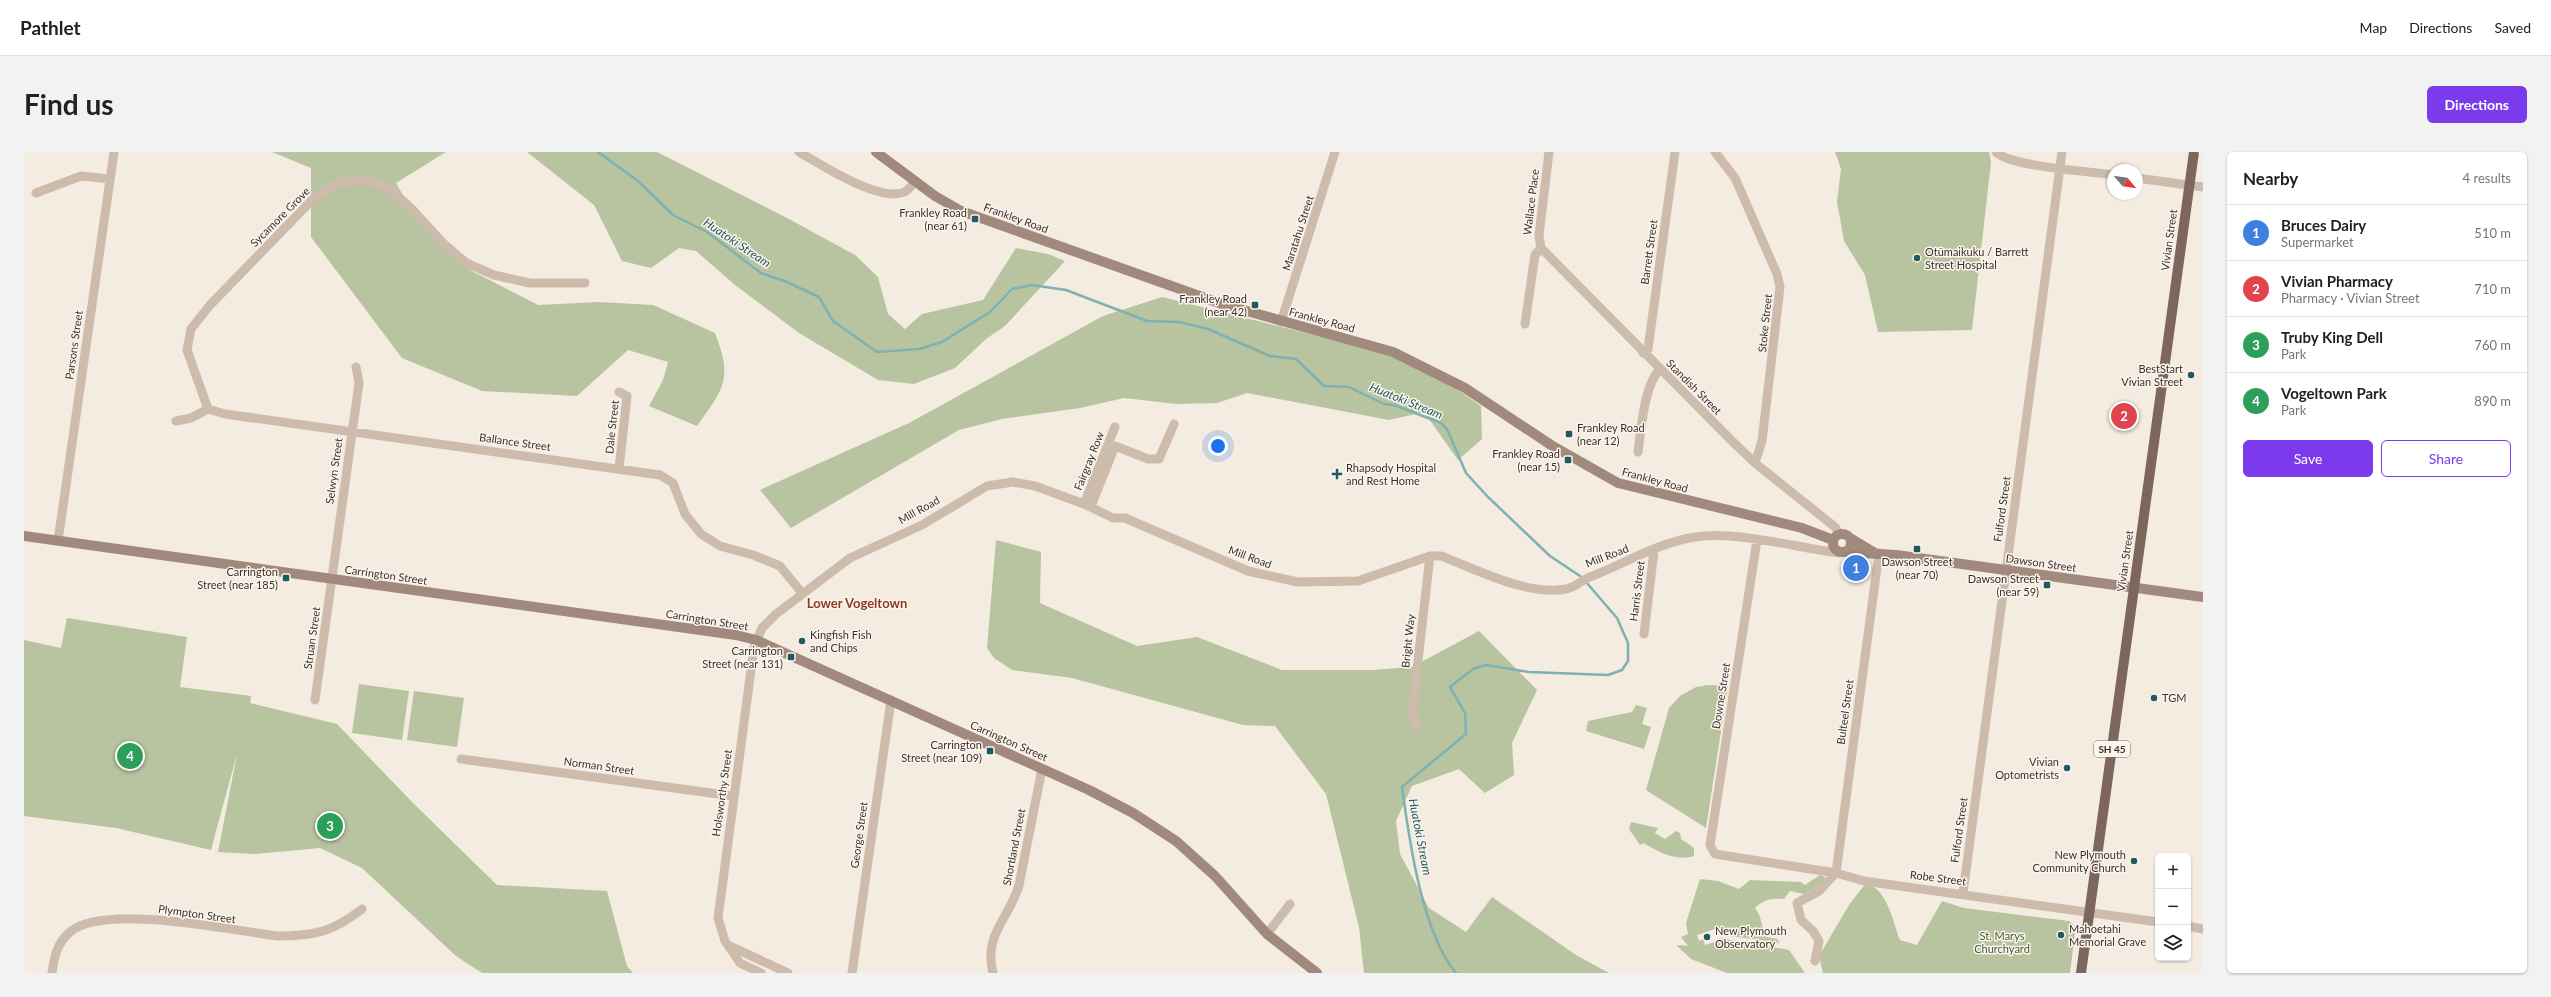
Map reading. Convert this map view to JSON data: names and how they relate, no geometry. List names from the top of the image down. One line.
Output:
{"streets":{"main road":["Vivian Street","SH 45"],"street":["Wallace Place","Sycamore Grove","Frankley Road","Maratahu Street","Barrett Street","Stoke Street","Parsons Street","Standish Street","Dale Street","Ballance Street","Fairgray Row","Selwyn Street","Fulford Street","Mill Road","Dawson Street","Carrington Street","Harris Street","Struan Street","Bright Way","Downe Street","Bulteel Street","Norman Street","Holsworthy Street","George Street","Shortland Street","Robe Street","Plympton Street"]},"crossings":[["Wallace Place","Standish Street"],["Sycamore Grove","Ballance Street"],["Frankley Road","Maratahu Street"],["Frankley Road","Standish Street"],["Frankley Road","Mill Road"],["Frankley Road","Dawson Street"],["Vivian Street","Dawson Street"],["Vivian Street","Robe Street"],["Barrett Street","Standish Street"],["Stoke Street","Standish Street"],["Parsons Street","Carrington Street"],["Standish Street","Mill Road"],["Standish Street","Dawson Street"],["Dale Street","Ballance Street"],["Ballance Street","Selwyn Street"],["Ballance Street","Mill Road"],["Fairgray Row","Mill Road"],["Selwyn Street","Carrington Street"],["Selwyn Street","Struan Street"],["Fulford Street","Dawson Street"],["Fulford Street","Robe Street"],["Mill Road","Dawson Street"],["Mill Road","Carrington Street"],["Mill Road","Harris Street"],["Mill Road","Bright Way"],["Mill Road","Downe Street"],["Mill Road","Holsworthy Street"],["Dawson Street","Bulteel Street"],["Carrington Street","Struan Street"],["Carrington Street","Holsworthy Street"],["Carrington Street","George Street"],["Carrington Street","Shortland Street"],["Downe Street","Robe Street"],["Bulteel Street","Robe Street"],["Norman Street","Holsworthy Street"]],"districts":["Lower Vogeltown"],"water":["Huatoki Stream"],"parks":["St. Marys Churchyard"],"places":{"transit":["Frankley Road (near 61)","Frankley Road (near 42)","Frankley Road (near 12)","Frankley Road (near 15)","Dawson Street (near 70)","Carrington Street (near 185)","Dawson Street (near 59)","Carrington Street (near 131)","Carrington Street (near 109)"],"other":["Otūmaikuku / Barrett Street Hospital","BestStart Vivian Street","Kingfish Fish and Chips","TGM","Vivian Optometrists","New Plymouth Community Church","Mahoetahi Memorial Grave","New Plymouth Observatory"],"health":["Rhapsody Hospital and Rest Home"]},"north":"bottom right","page":{"header":"Pathlet","nav":["Map","Directions","Saved"],"buttons":["Directions",["Save","Share"]],"title":"Find us","heading":["Nearby","4 results"],"list":[{"mark":"1","name":"Bruces Dairy","note":"Supermarket","value":"510 m"},{"mark":"2","name":"Vivian Pharmacy","note":"Pharmacy · Vivian Street","value":"710 m"},{"mark":"3","name":"Truby King Dell","note":"Park","value":"760 m"},{"mark":"4","name":"Vogeltown Park","note":"Park","value":"890 m"}],"pins":["2","1","4","3"],"map_buttons":["+","−"]}}
